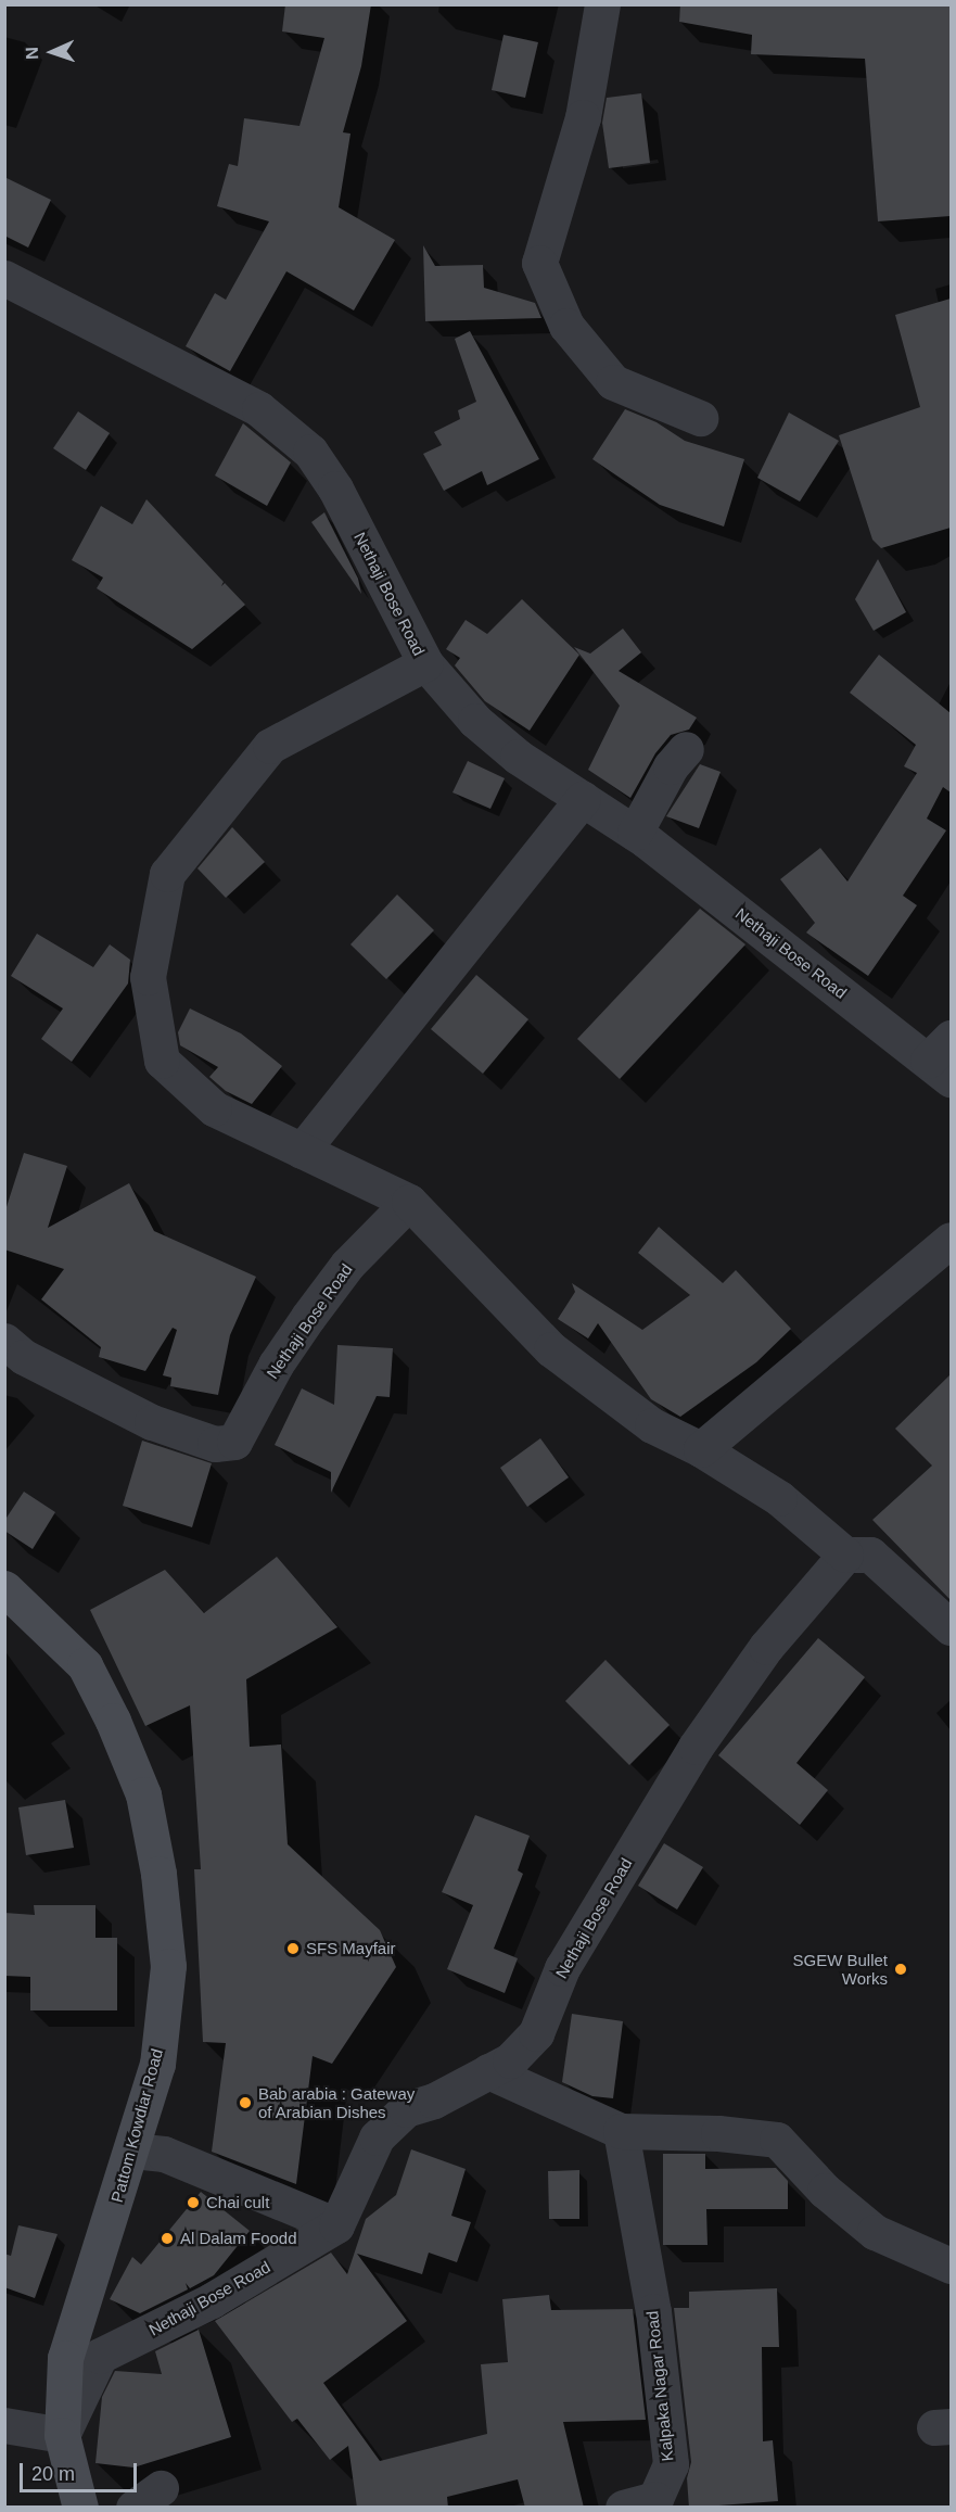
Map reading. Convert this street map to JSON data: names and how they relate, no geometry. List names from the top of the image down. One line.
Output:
{"streets":{"main road":["Pattom Kowdiar Road"],"street":["Nethaji Bose Road","Kalpaka Nagar Road"]},"crossings":[["Nethaji Bose Road","Pattom Kowdiar Road"]],"places":["SFS Mayfair","SGEW Bullet Works","Bab arabia : Gateway of Arabian Dishes","Chai cult","Al Dalam Foodd"],"scale_bar":"20 m","north":"left"}
